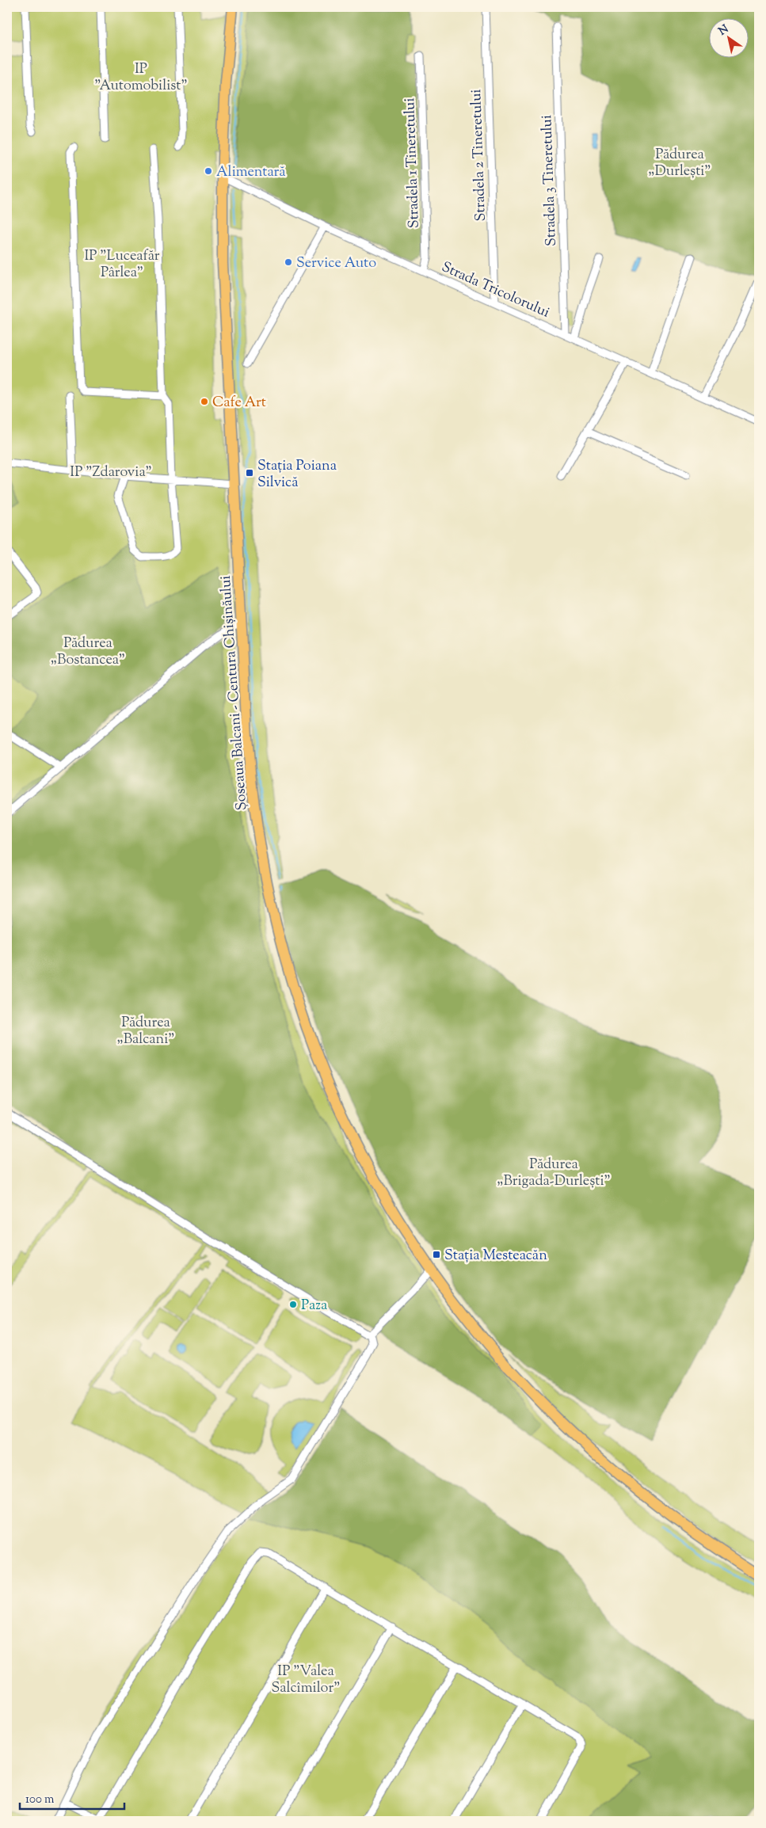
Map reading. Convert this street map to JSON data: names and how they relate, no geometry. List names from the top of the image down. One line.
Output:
{"streets":{"highway":["Șoseaua Balcani - Centura Chișinăului"],"street":["Stradela 2 Tineretului","Stradela 1 Tineretului","Stradela 3 Tineretului","Strada Tricolorului"]},"crossings":[["Stradela 2 Tineretului","Strada Tricolorului"],["Stradela 1 Tineretului","Strada Tricolorului"],["Stradela 3 Tineretului","Strada Tricolorului"],["Strada Tricolorului","Șoseaua Balcani - Centura Chișinăului"]],"parks":["IP \"Automobilist\"","Pădurea „Durlești”","IP \"Luceafăr Pârlea\"","IP \"Zdarovia\"","Pădurea „Bostancea”","Pădurea „Balcani”","Pădurea „Brigada-Durlești”","IP \"Valea Salcîmilor\""],"places":{"other":["Alimentară","Service Auto","Cafe Art","Paza"],"transit":["Stația Poiana Silvică","Stația Mesteacăn"]},"scale_bar":"100 m","north":"top left"}
